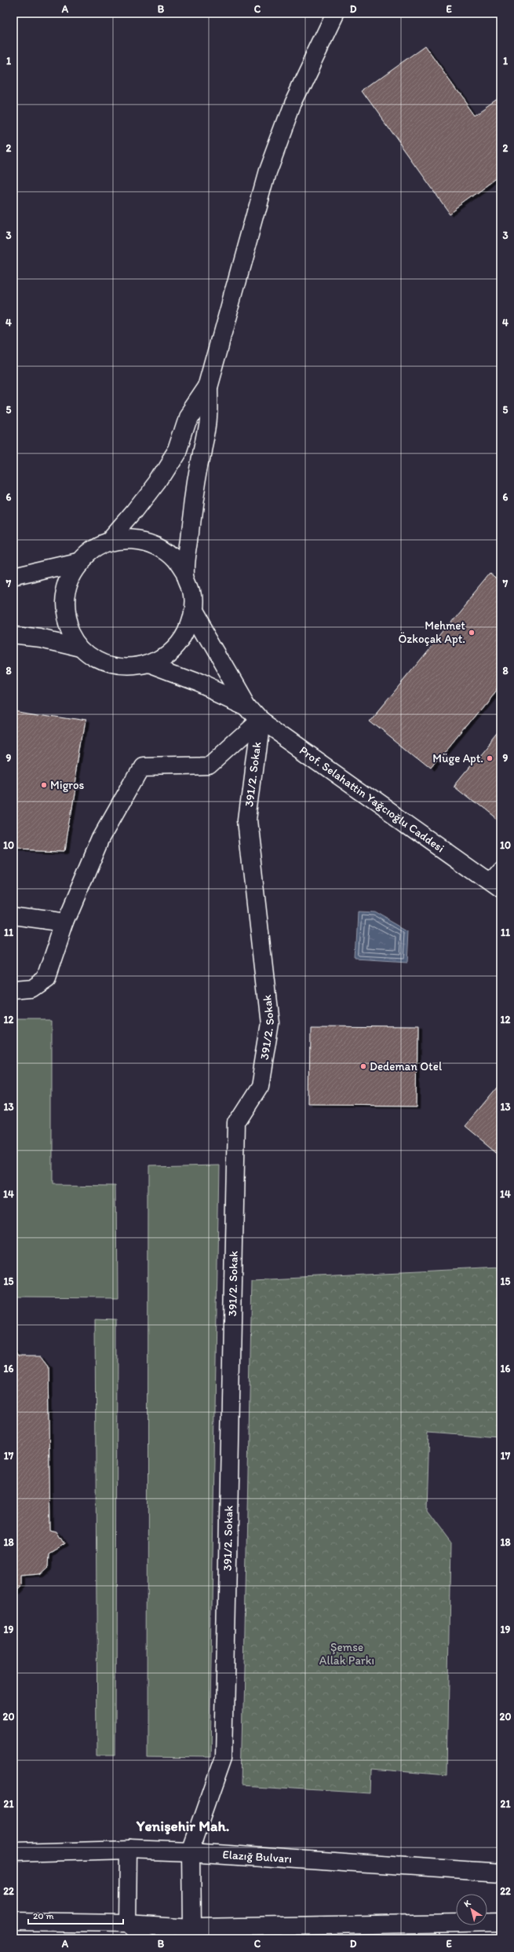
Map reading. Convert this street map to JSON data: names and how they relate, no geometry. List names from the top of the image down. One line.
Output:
{"streets":{"street":["391/2. Sokak","Prof. Selahattin Yağcıoğlu Caddesi","Elazığ Bulvarı"]},"crossings":[["391/2. Sokak","Prof. Selahattin Yağcıoğlu Caddesi"],["391/2. Sokak","Elazığ Bulvarı"]],"districts":["Yenişehir Mah."],"parks":["Şemse Allak Parkı"],"places":["Mehmet Özkoçak Apt.","Müge Apt.","Migros","Dedeman Otel"],"scale_bar":"20 m","north":"top left","grid":{"columns":["A","B","C","D","E"],"rows":["1","2","3","4","5","6","7","8","9","10","11","12","13","14","15","16","17","18","19","20","21","22"]}}
